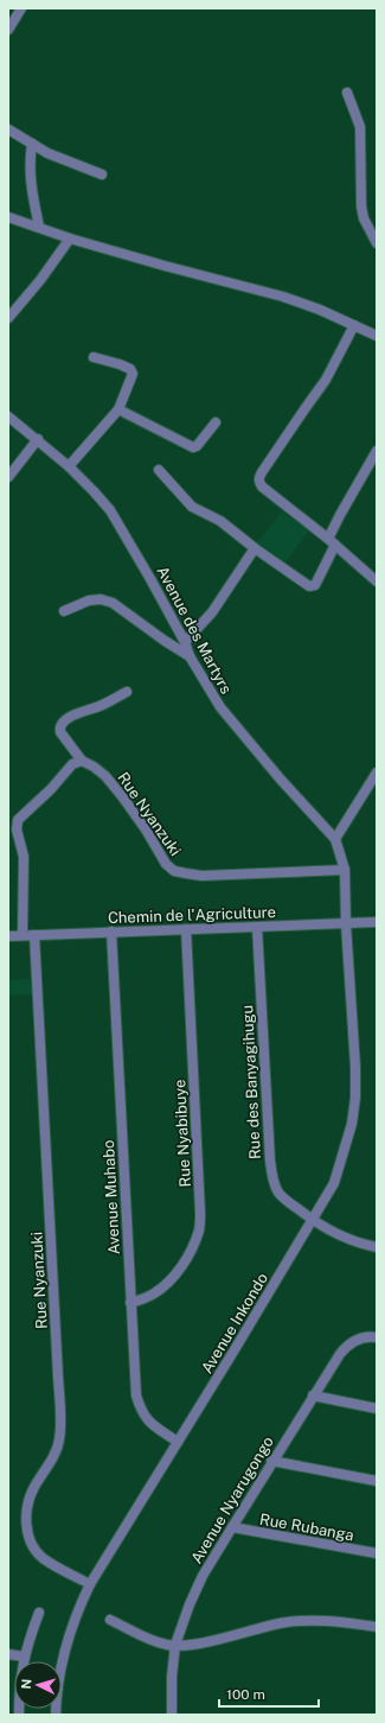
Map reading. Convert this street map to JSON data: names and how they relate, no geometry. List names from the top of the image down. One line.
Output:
{"streets":{"street":["Avenue des Martyrs","Rue Nyanzuki","Chemin de l'Agriculture","Rue des Banyagihugu","Rue Nyabibuye","Avenue Muhabo","Avenue Inkondo","Avenue Nyarugongo","Rue Rubanga"]},"crossings":[["Avenue des Martyrs","Rue Nyanzuki"],["Avenue des Martyrs","Chemin de l'Agriculture"],["Avenue des Martyrs","Avenue Inkondo"],["Rue Nyanzuki","Chemin de l'Agriculture"],["Rue Nyanzuki","Avenue Inkondo"],["Chemin de l'Agriculture","Rue des Banyagihugu"],["Chemin de l'Agriculture","Rue Nyabibuye"],["Chemin de l'Agriculture","Avenue Muhabo"],["Chemin de l'Agriculture","Avenue Inkondo"],["Rue des Banyagihugu","Avenue Inkondo"],["Rue Nyabibuye","Avenue Muhabo"],["Avenue Muhabo","Avenue Inkondo"],["Avenue Nyarugongo","Rue Rubanga"]],"scale_bar":"100 m","north":"left"}
